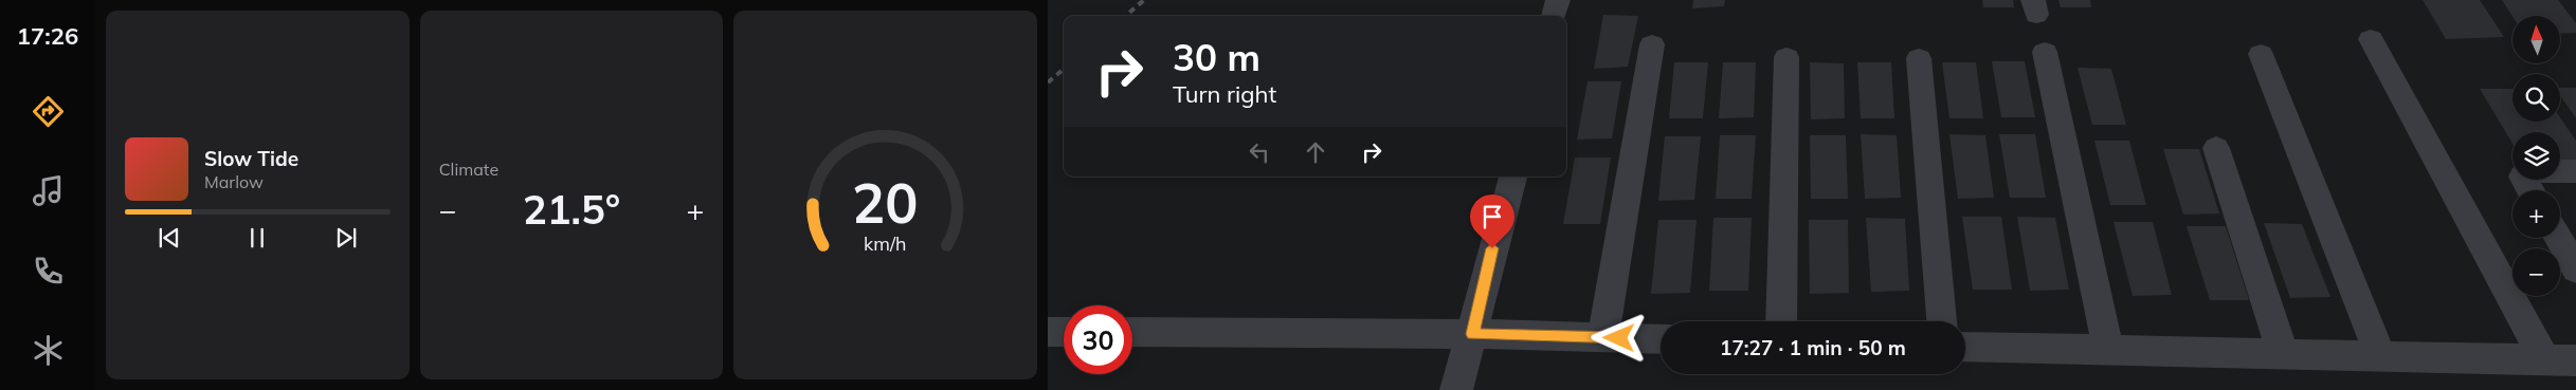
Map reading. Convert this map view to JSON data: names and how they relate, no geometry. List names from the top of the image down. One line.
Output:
{"north":"top","page":{"tabs":"17:26","tile":"Climate","map_buttons":["+","−"],"turn":["30 m","Turn right"],"song":["Slow Tide","Marlow"],"heat":["−","21.5°","+"],"limit":"30","trip":"17:27 · 1 min · 50 m","gauge":["20","km/h"]}}
